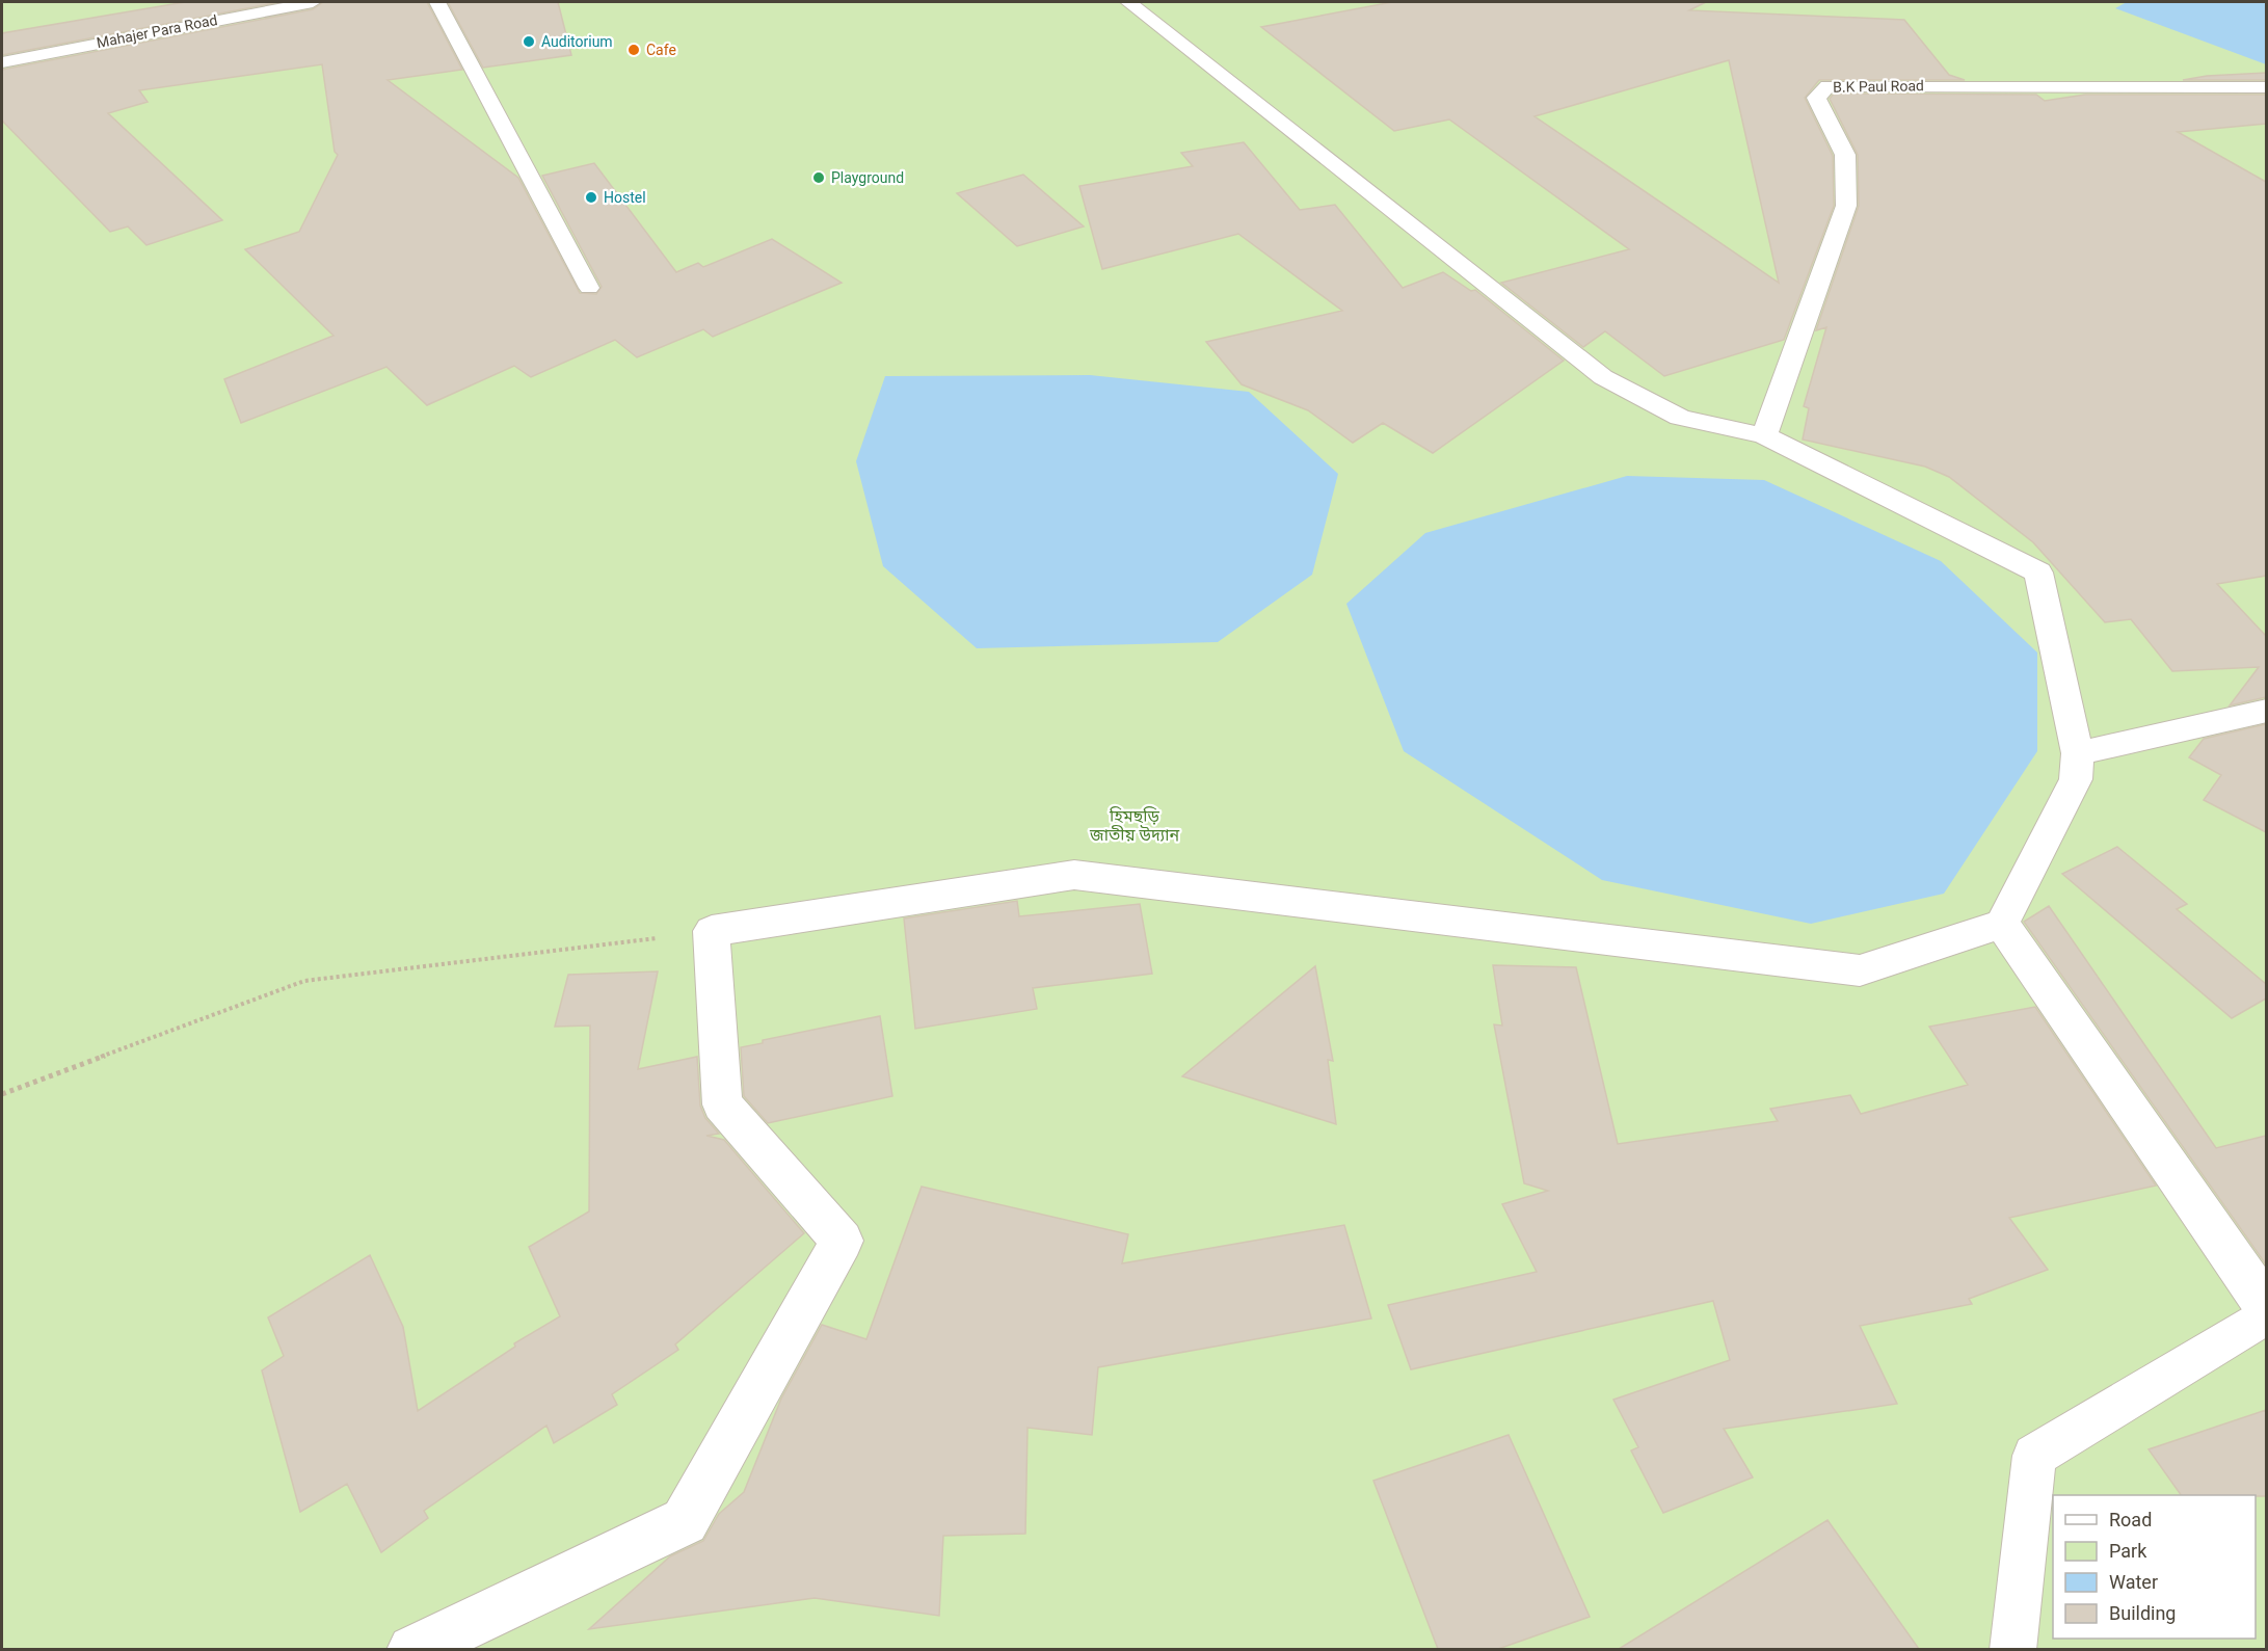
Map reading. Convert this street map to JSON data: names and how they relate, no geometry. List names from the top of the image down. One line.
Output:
{"streets":{"street":["Mahajer Para Road","B.K Paul Road"]},"parks":["হিমছড়ি জাতীয় উদ্যান"],"places":["Auditorium","Cafe","Playground","Hostel"],"legend":["Road","Park","Water","Building"]}
